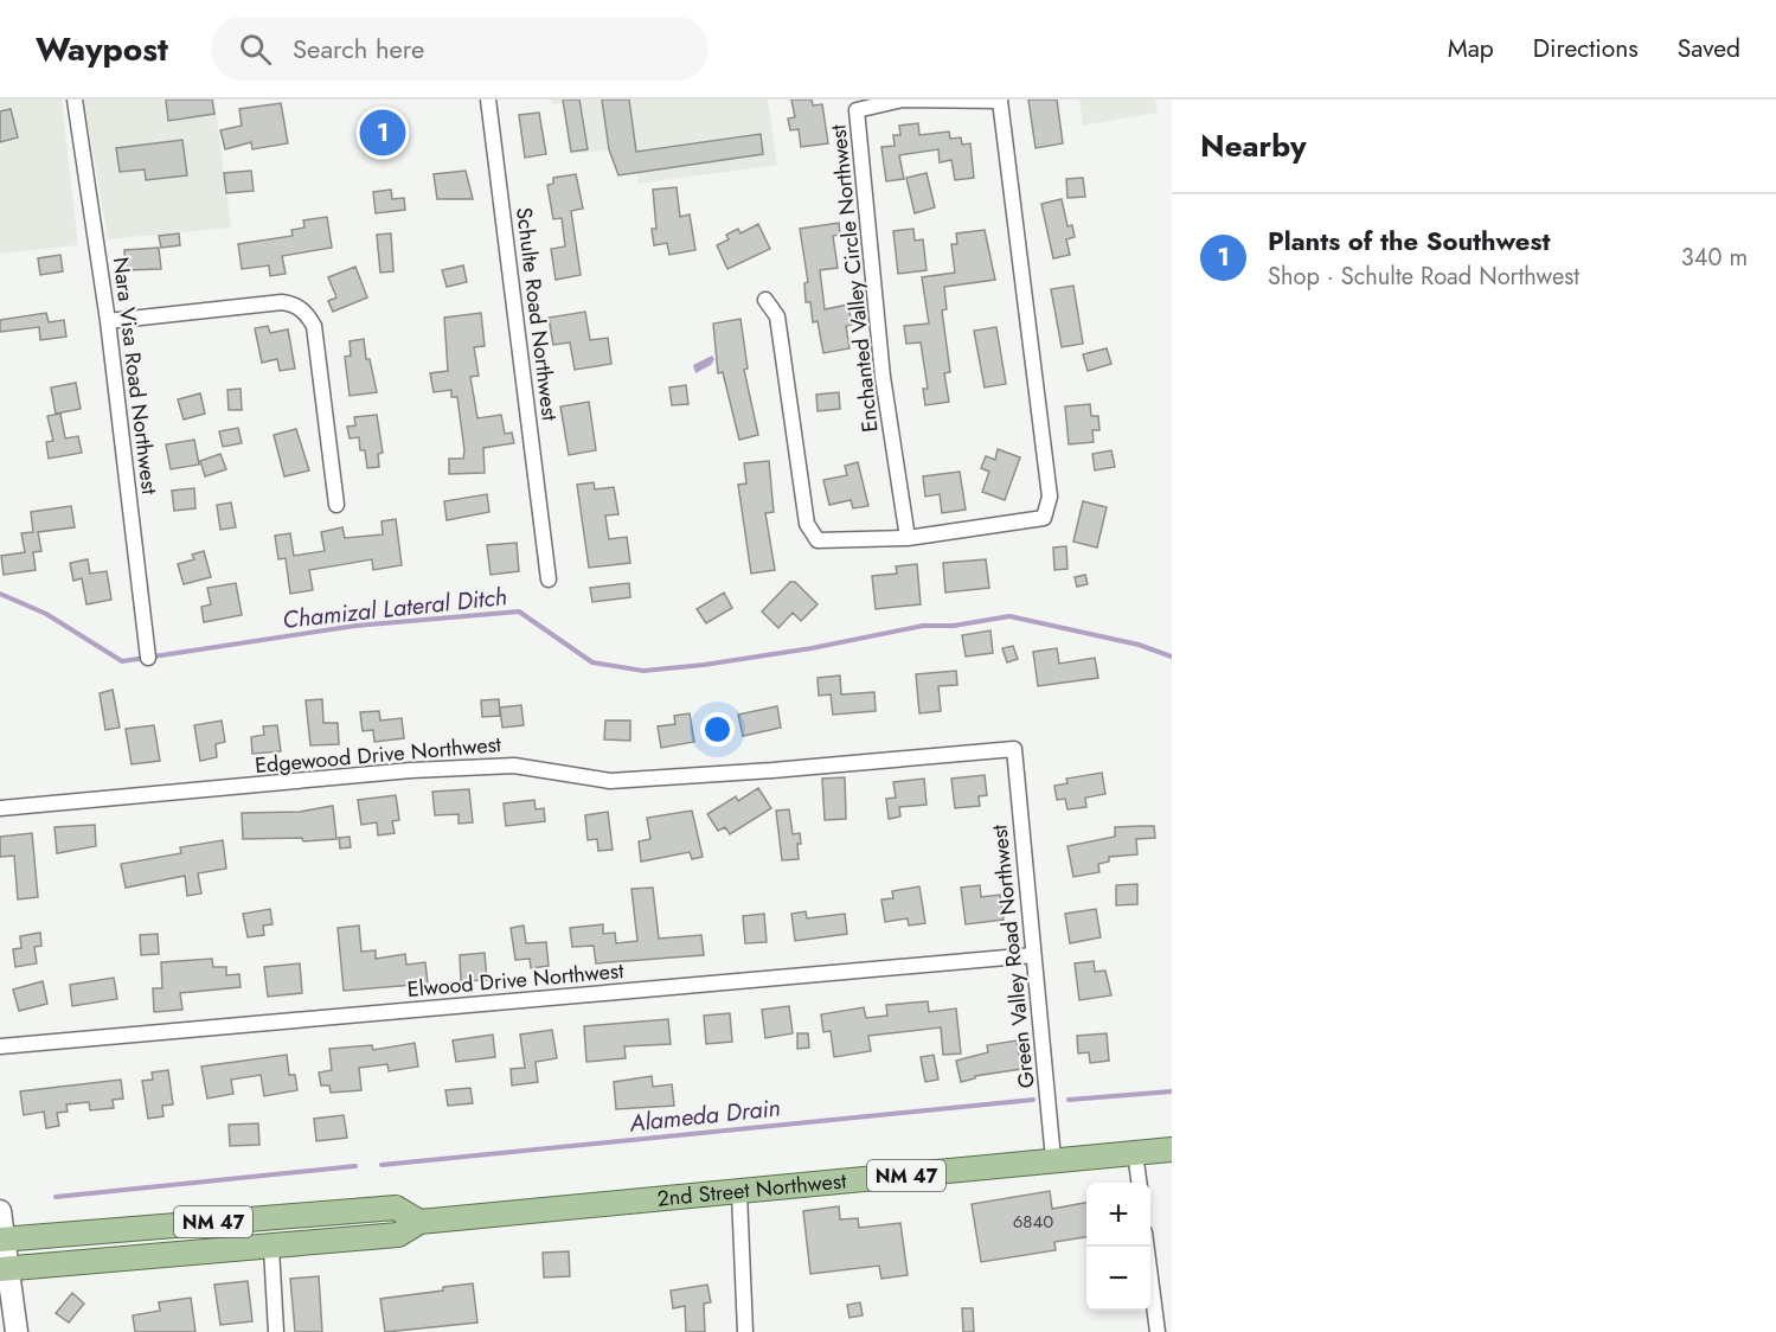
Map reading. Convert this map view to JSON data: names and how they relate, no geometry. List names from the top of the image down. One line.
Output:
{"streets":{"main road":["NM 47","2nd Street Northwest"],"street":["Enchanted Valley Circle Northwest","Schulte Road Northwest","Nara Visa Road Northwest","Edgewood Drive Northwest","Green Valley Road Northwest","Elwood Drive Northwest"]},"crossings":[["Edgewood Drive Northwest","Green Valley Road Northwest"],["Green Valley Road Northwest","Elwood Drive Northwest"],["Green Valley Road Northwest","2nd Street Northwest"]],"water":["Chamizal Lateral Ditch","Alameda Drain"],"house_numbers":["6840"],"page":{"header":"Waypost","search":"Search here","nav":["Map","Directions","Saved"],"heading":"Nearby","pins":"1","list":[{"mark":"1","name":"Plants of the Southwest","note":"Shop · Schulte Road Northwest","value":"340 m"}],"map_buttons":["+","−"]}}
